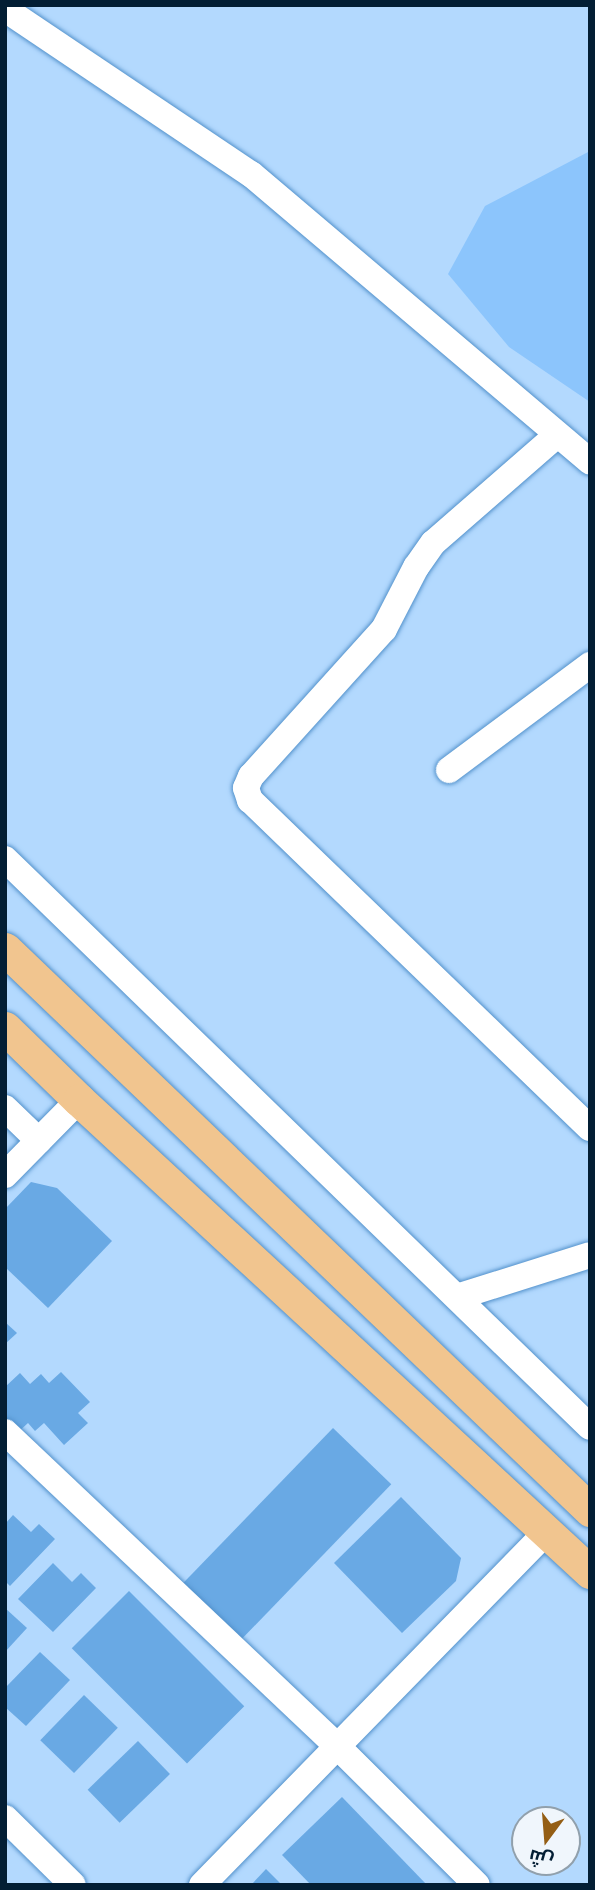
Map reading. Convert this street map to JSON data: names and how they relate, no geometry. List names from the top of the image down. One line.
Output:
{"north":"bottom"}
